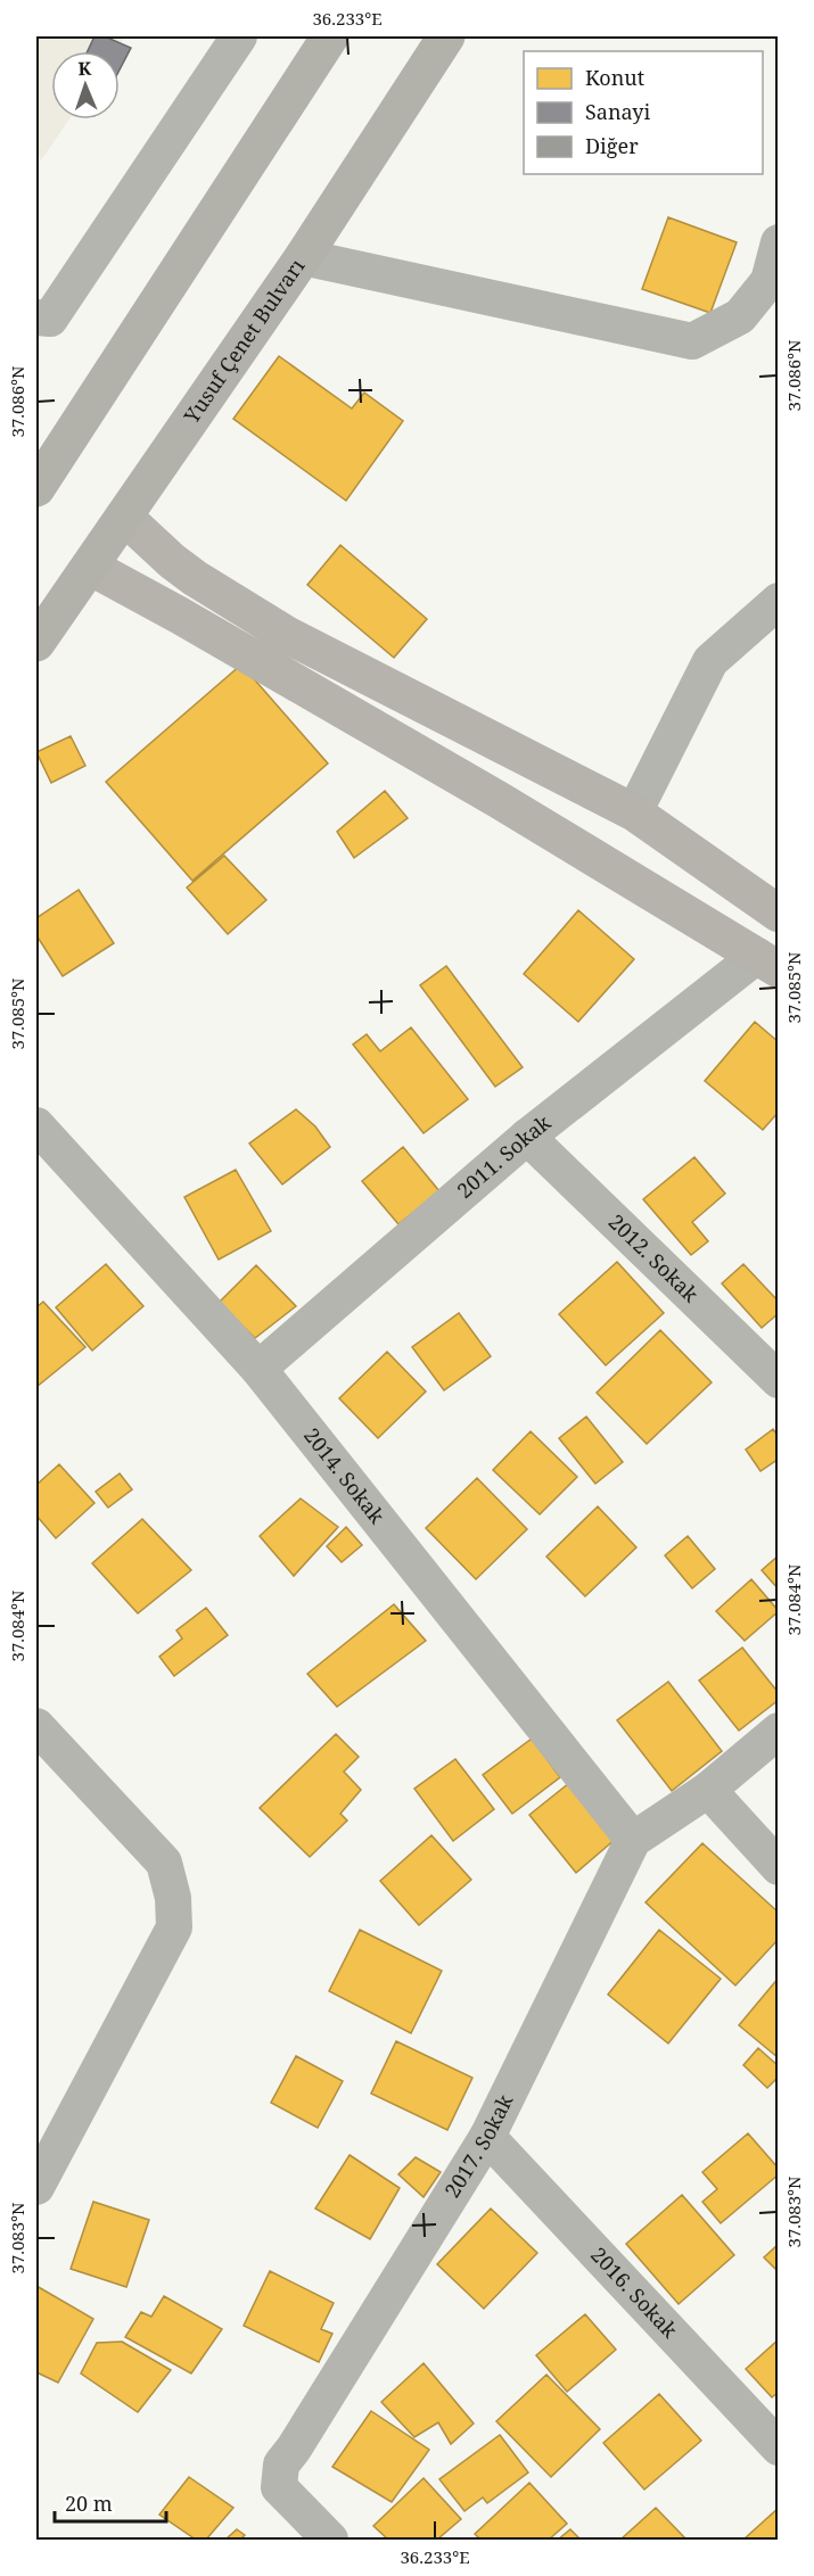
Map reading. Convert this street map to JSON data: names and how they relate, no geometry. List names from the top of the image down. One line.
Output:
{"streets":{"highway":["Yusuf Çenet Bulvarı"],"street":["2011. Sokak","2012. Sokak","2014. Sokak","2017. Sokak","2016. Sokak"]},"crossings":[["2011. Sokak","2012. Sokak"],["2011. Sokak","2014. Sokak"],["2014. Sokak","2017. Sokak"],["2017. Sokak","2016. Sokak"]],"legend":["Konut","Sanayi","Diğer"],"scale_bar":"20 m","north":"top","coordinates":["36.233°E","37.086°N","37.085°N","37.084°N","37.083°N"]}
